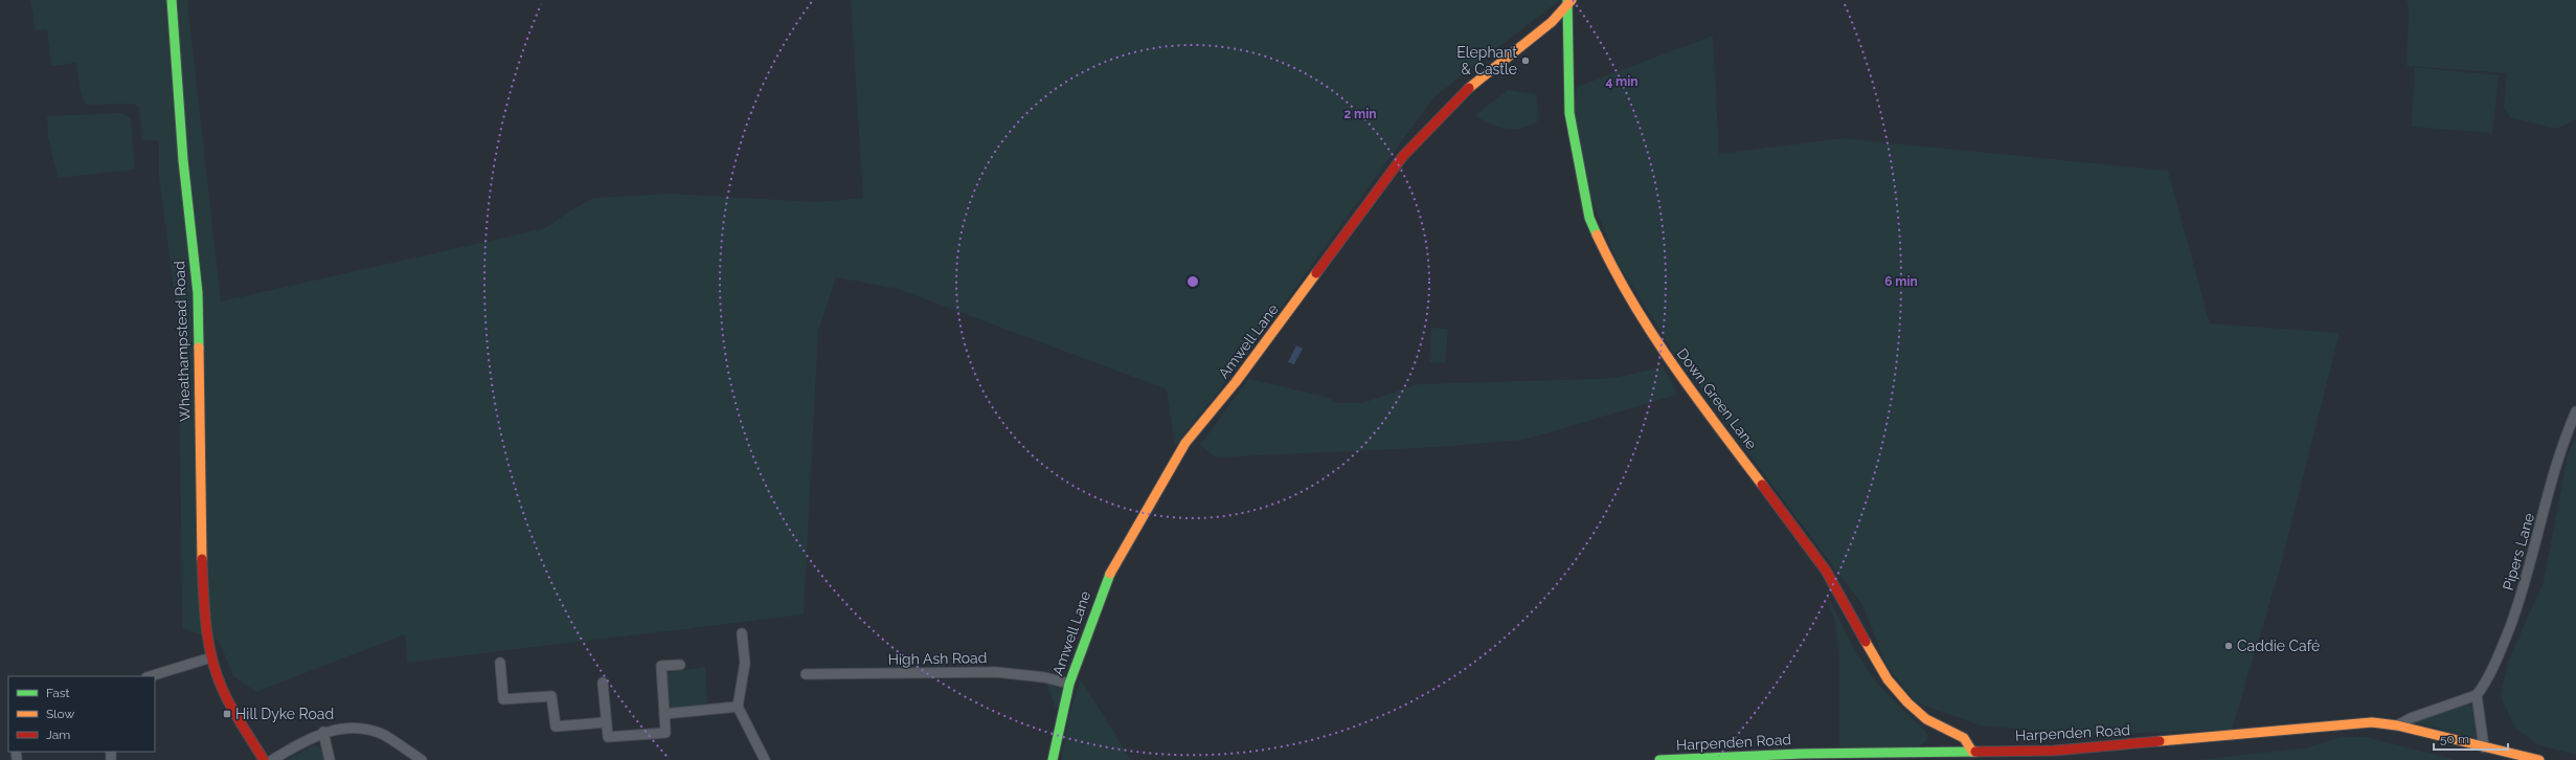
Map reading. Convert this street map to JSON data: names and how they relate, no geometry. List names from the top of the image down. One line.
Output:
{"streets":{"street":["Wheathampstead Road","Amwell Lane","Down Green Lane","Pipers Lane","High Ash Road","Harpenden Road"]},"crossings":[["Amwell Lane","Down Green Lane"],["Amwell Lane","High Ash Road"],["Down Green Lane","Harpenden Road"]],"places":{"other":["Elephant & Castle","Caddie Café"],"transit":["Hill Dyke Road"]},"legend":["Fast","Slow","Jam"],"scale_bar":"50 m","rings":["4 min","2 min","6 min"]}
